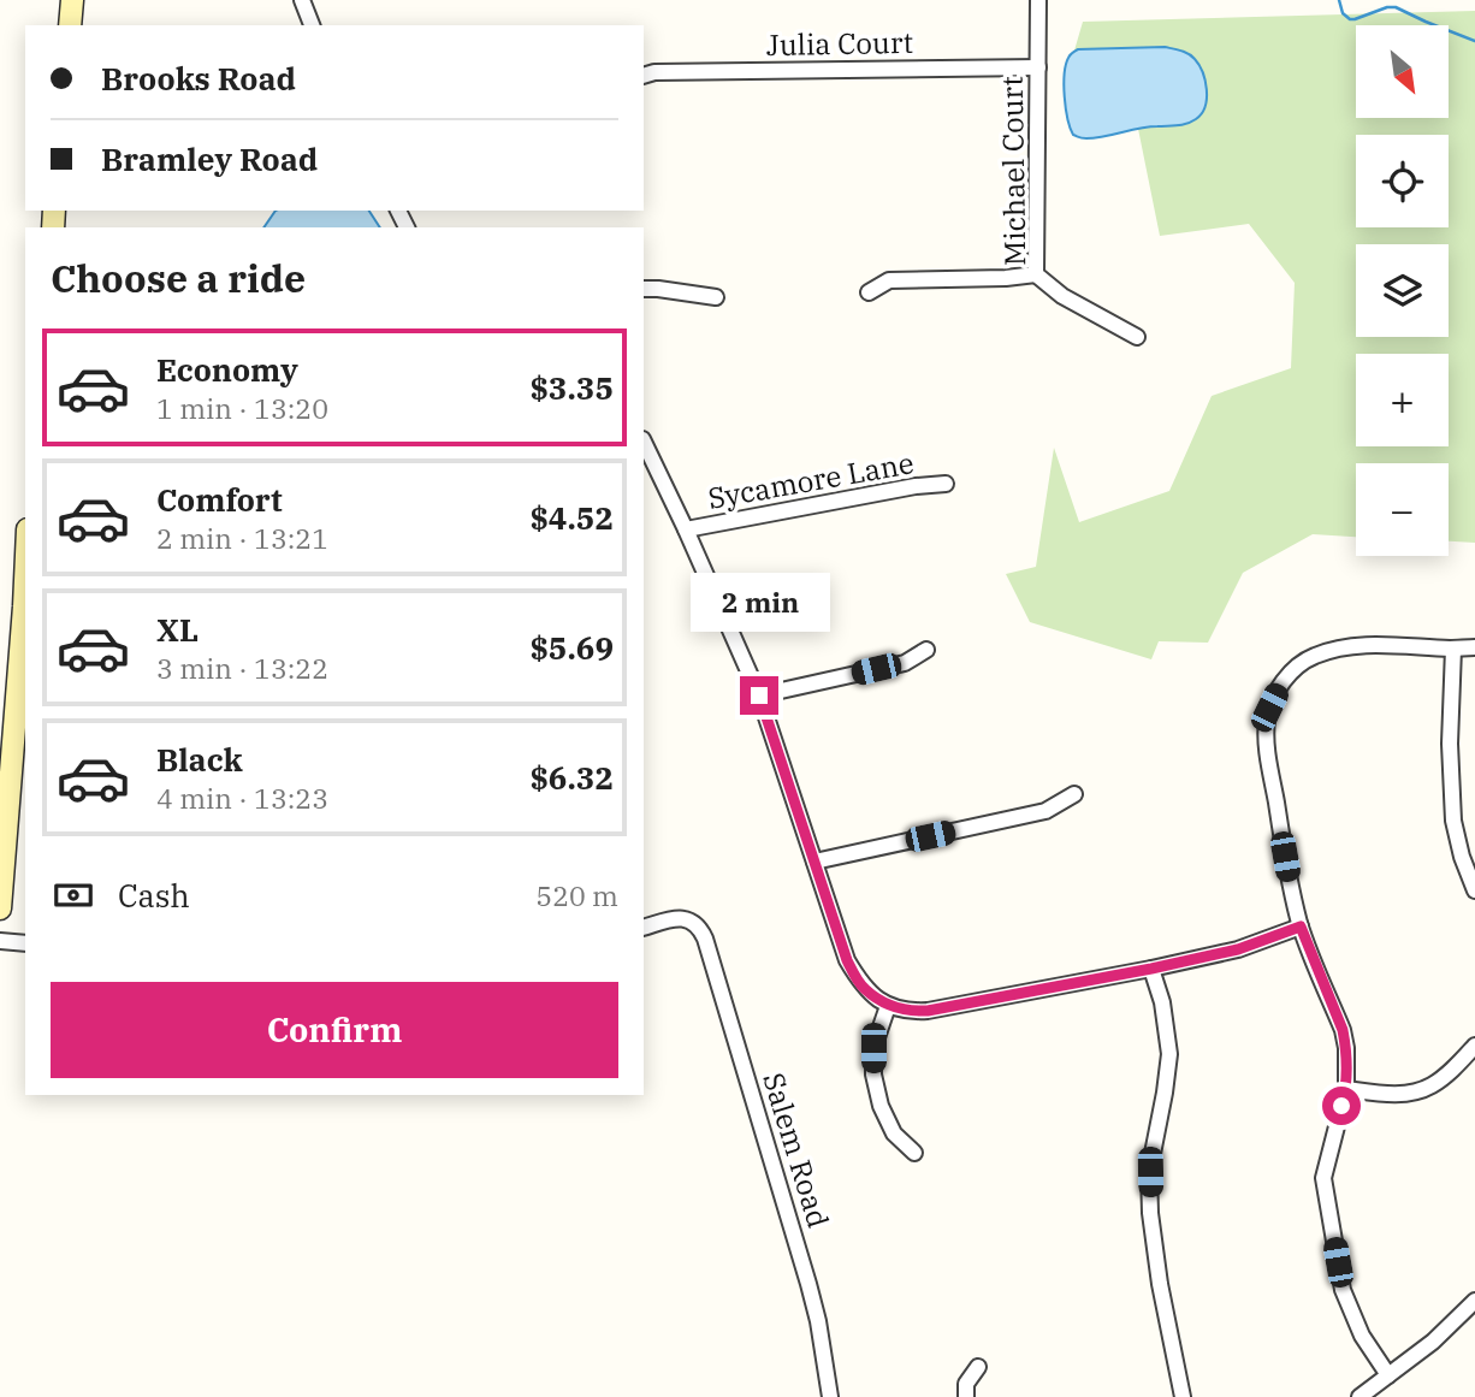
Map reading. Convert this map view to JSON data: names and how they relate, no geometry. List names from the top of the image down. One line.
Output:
{"streets":{"street":["Julia Court","Michael Court","Sycamore Lane","Salem Road"]},"crossings":[["Julia Court","Michael Court"]],"north":"bottom right","page":{"map_buttons":["+","−"],"banner":["Brooks Road","Bramley Road"],"heading":"Choose a ride","list":[{"name":"Economy","note":"1 min · 13:20","value":"$3.35"},{"name":"Comfort","note":"2 min · 13:21","value":"$4.52"},{"name":"XL","note":"3 min · 13:22","value":"$5.69"},{"name":"Black","note":"4 min · 13:23","value":"$6.32"}],"bubble":"2 min","pay":["Cash","520 m"],"buttons":"Confirm"}}
